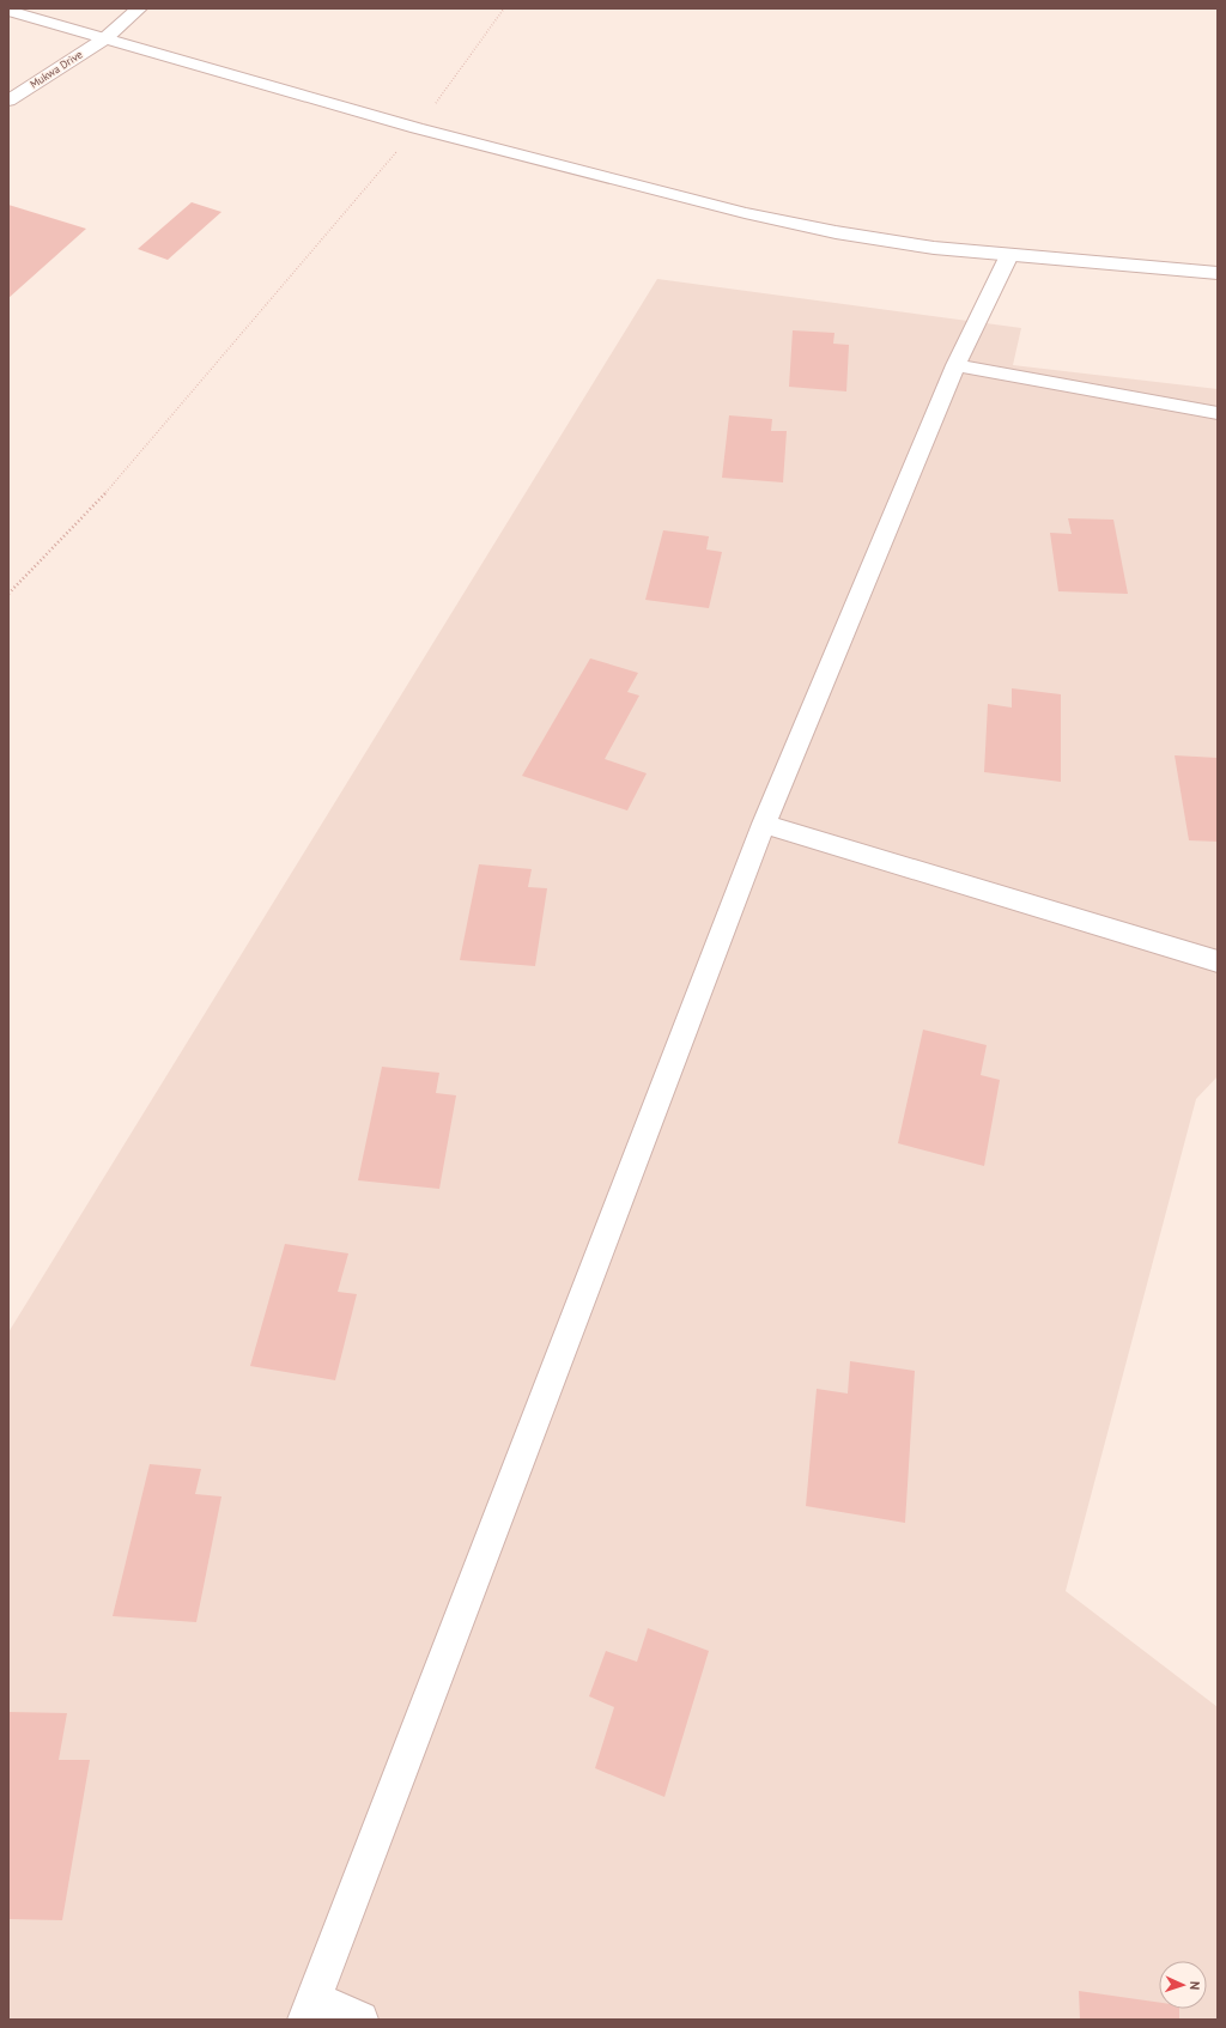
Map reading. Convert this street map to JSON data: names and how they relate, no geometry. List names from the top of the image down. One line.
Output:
{"streets":{"street":["Mukwa Drive"]},"north":"right"}
